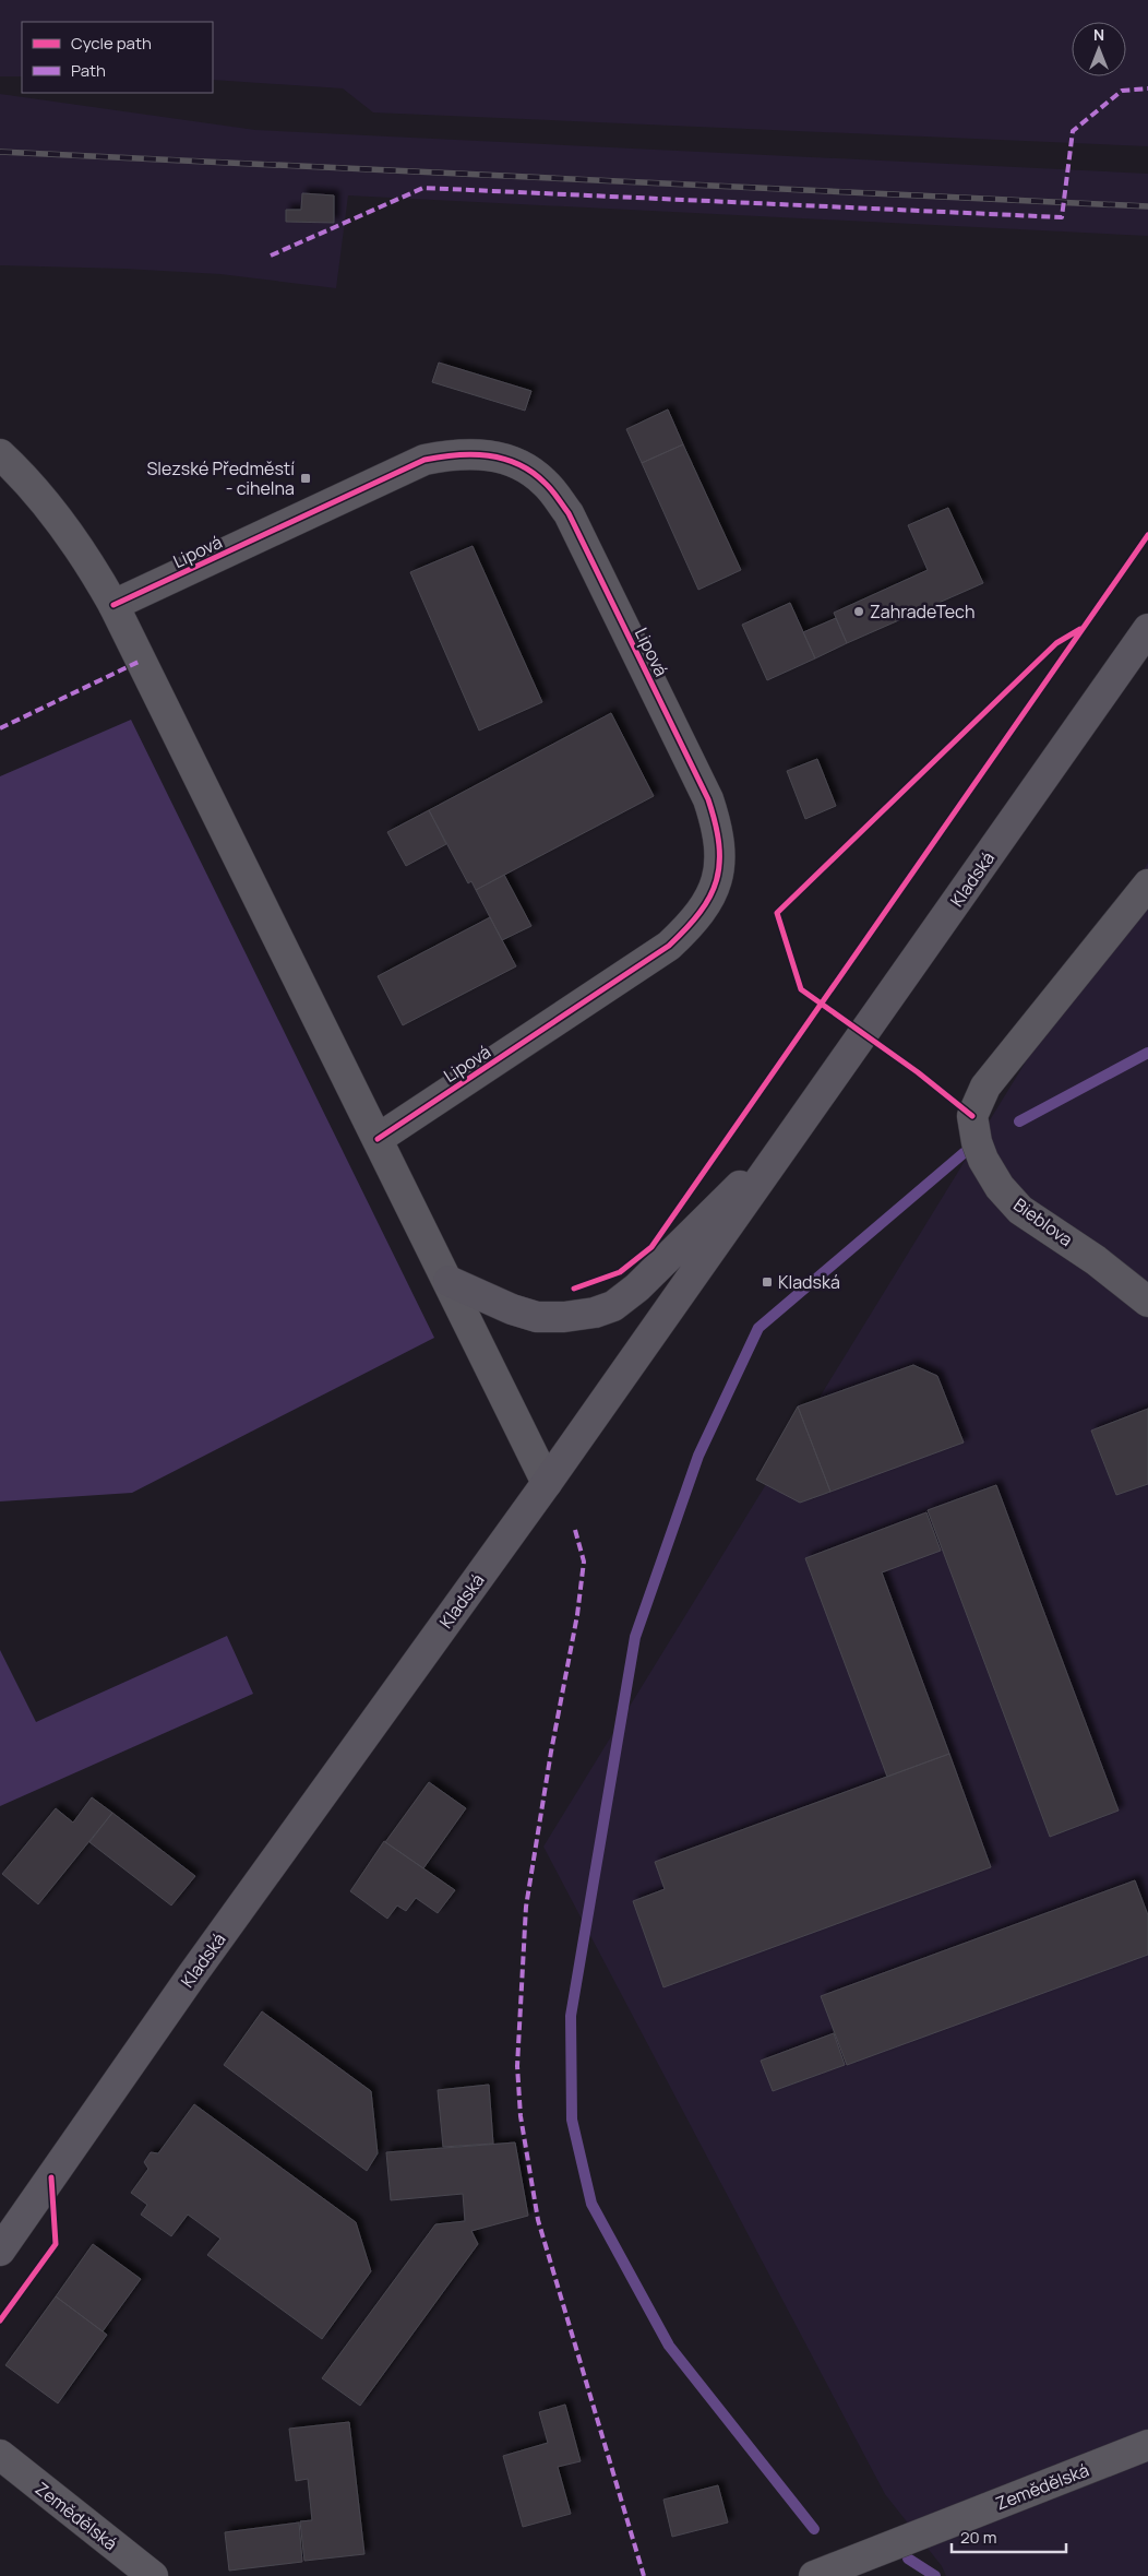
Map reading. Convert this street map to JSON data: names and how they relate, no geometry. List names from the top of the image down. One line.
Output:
{"streets":{"main road":["Kladská"],"street":["Lipová","Bieblova","Zemědělská"]},"places":{"transit":["Slezské Předměstí - cihelna","Kladská"],"other":["ZahradeTech"]},"legend":["Cycle path","Path"],"scale_bar":"20 m","north":"top"}
